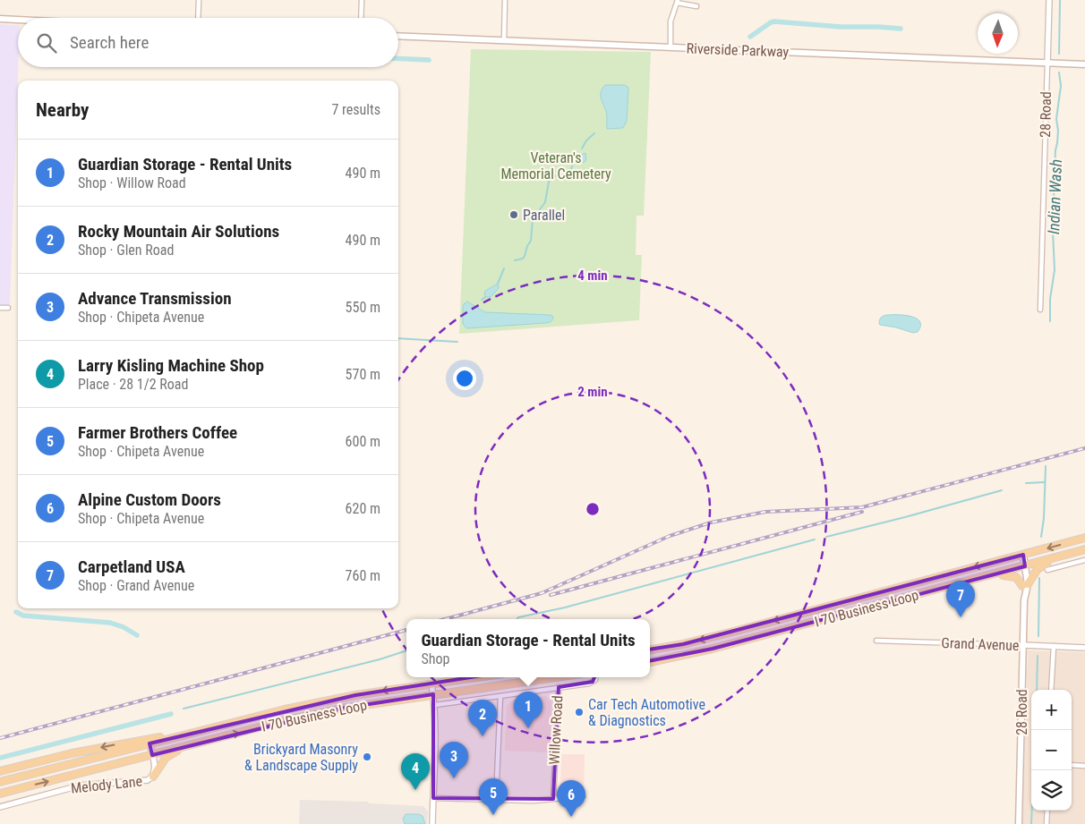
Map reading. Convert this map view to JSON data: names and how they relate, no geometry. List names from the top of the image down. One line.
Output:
{"streets":{"main road":["Riverside Parkway","28 Road","I 70 Business Loop"],"street":["Grand Avenue","Willow Road","Melody Lane"]},"crossings":[["Riverside Parkway","28 Road"],["28 Road","I 70 Business Loop"],["28 Road","Grand Avenue"],["I 70 Business Loop","Melody Lane"]],"water":["Indian Wash"],"parks":["Veteran's Memorial Cemetery"],"places":["Parallel","Car Tech Automotive & Diagnostics","Brickyard Masonry & Landscape Supply"],"north":"bottom","page":{"search":"Search here","heading":["Nearby","7 results"],"list":[{"mark":"1","name":"Guardian Storage - Rental Units","note":"Shop · Willow Road","value":"490 m"},{"mark":"2","name":"Rocky Mountain Air Solutions","note":"Shop · Glen Road","value":"490 m"},{"mark":"3","name":"Advance Transmission","note":"Shop · Chipeta Avenue","value":"550 m"},{"mark":"4","name":"Larry Kisling Machine Shop","note":"Place · 28 1/2 Road","value":"570 m"},{"mark":"5","name":"Farmer Brothers Coffee","note":"Shop · Chipeta Avenue","value":"600 m"},{"mark":"6","name":"Alpine Custom Doors","note":"Shop · Chipeta Avenue","value":"620 m"},{"mark":"7","name":"Carpetland USA","note":"Shop · Grand Avenue","value":"760 m"}],"pins":["7","1","2","3","4","5","6"],"popup":["Guardian Storage - Rental Units","Shop"],"map_buttons":["+","−"]},"rings":["4 min","2 min"]}
